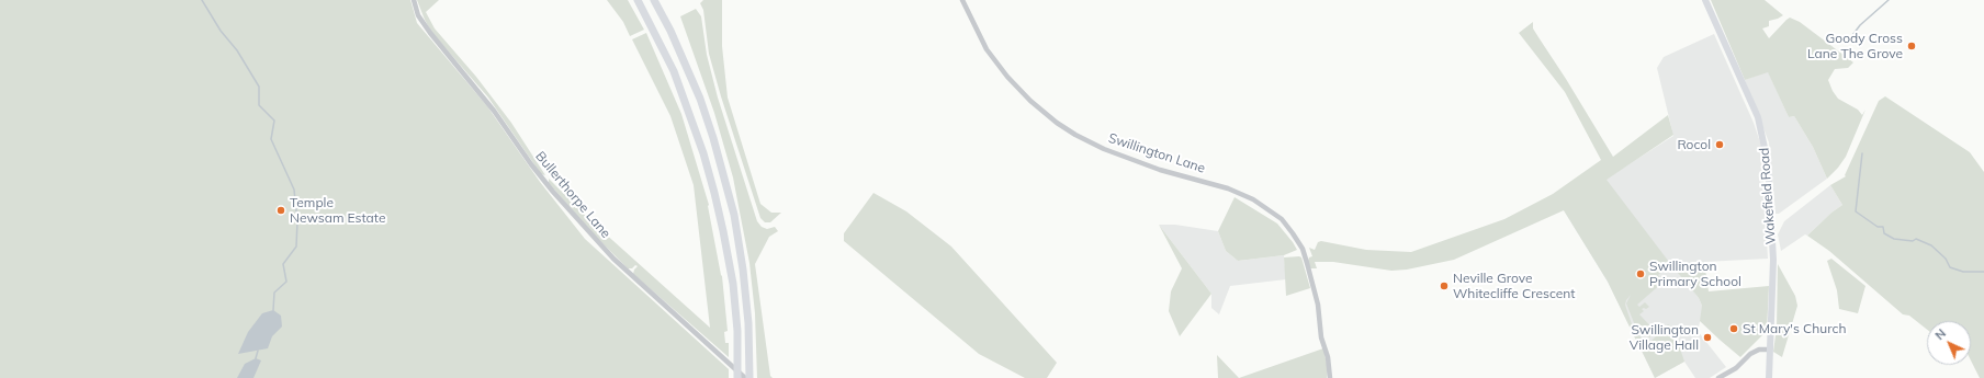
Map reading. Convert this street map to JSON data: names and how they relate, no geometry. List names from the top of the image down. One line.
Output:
{"streets":{"main road":["Wakefield Road"],"street":["Swillington Lane","Bullerthorpe Lane"]},"places":["Goody Cross Lane The Grove","Rocol","Temple Newsam Estate","Swillington Primary School","Neville Grove Whitecliffe Crescent","St Mary's Church","Swillington Village Hall"],"north":"top left"}
